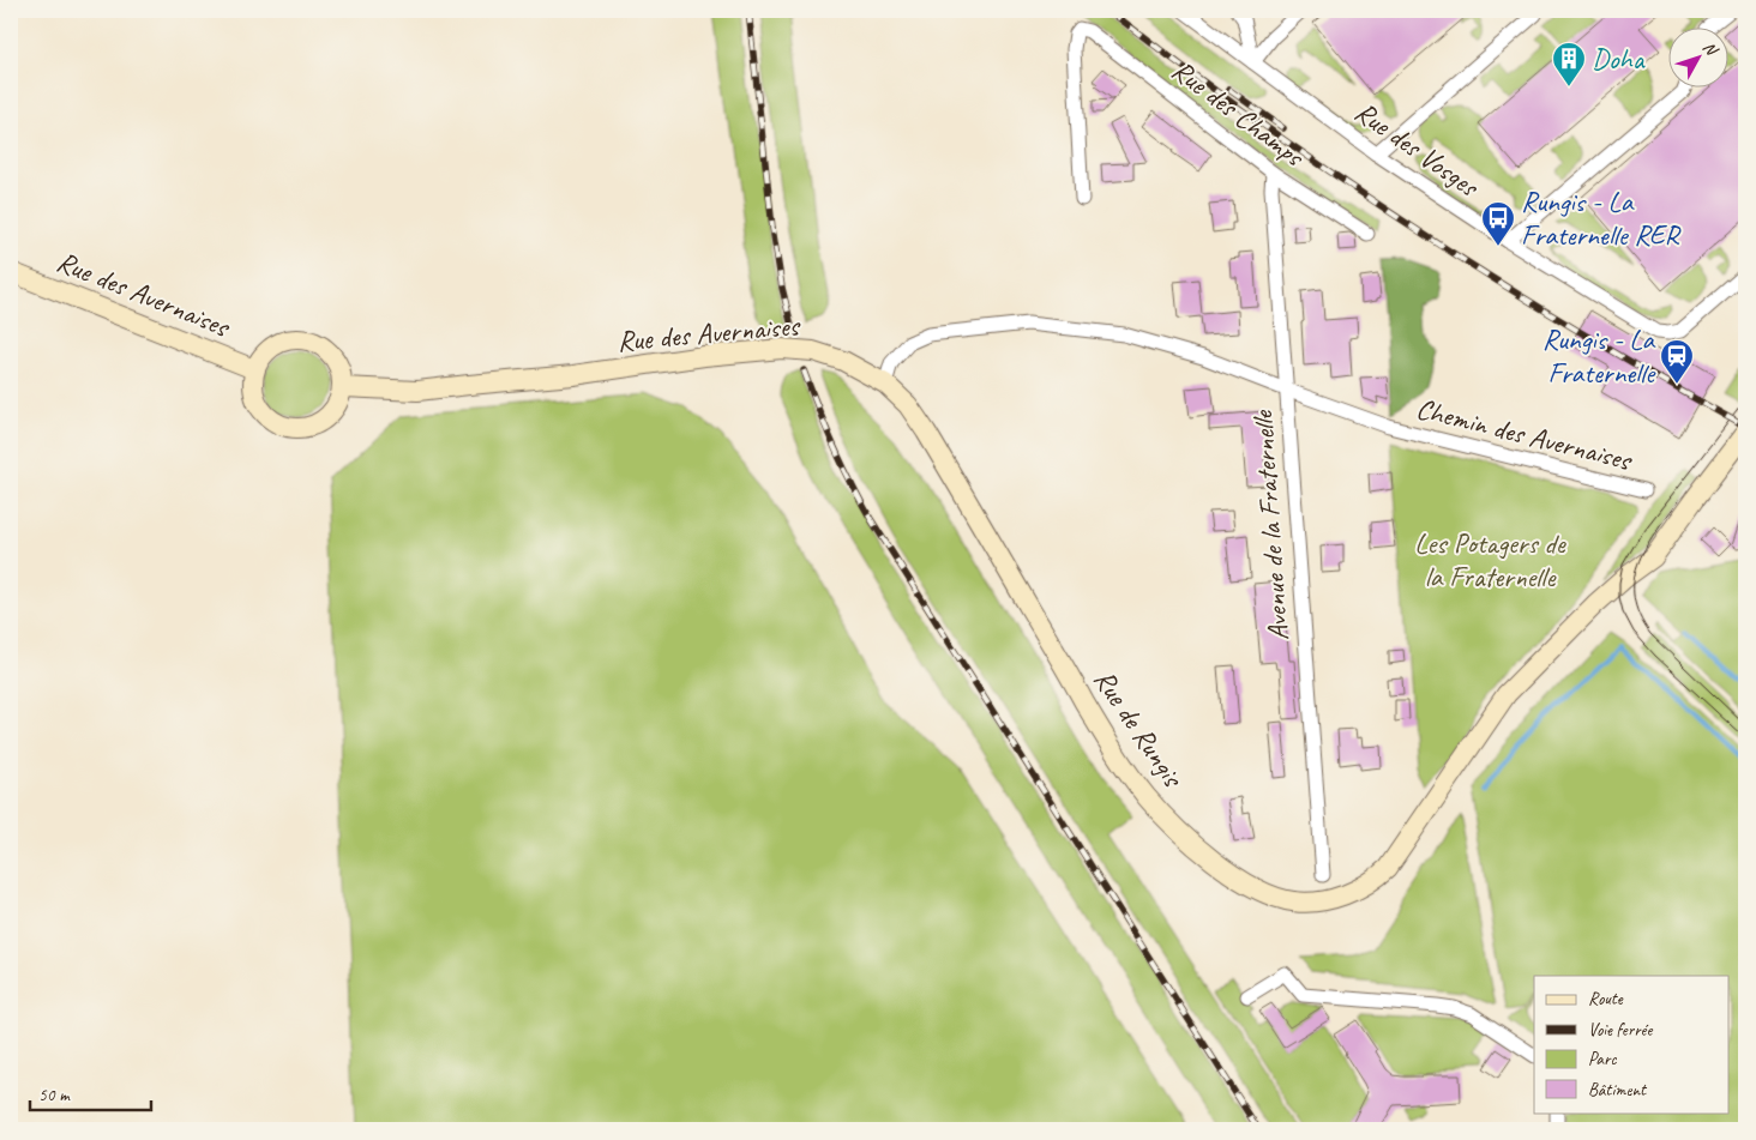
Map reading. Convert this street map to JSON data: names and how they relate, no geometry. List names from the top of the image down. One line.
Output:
{"streets":{"main road":["Rue des Avernaises","Rue de Rungis"],"street":["Rue des Champs","Rue des Vosges","Chemin des Avernaises","Avenue de la Fraternelle"]},"crossings":[["Rue des Champs","Avenue de la Fraternelle"],["Rue des Avernaises","Rue de Rungis"],["Chemin des Avernaises","Avenue de la Fraternelle"]],"parks":["Les Potagers de la Fraternelle"],"places":{"building":["Doha"],"bus stop":["Rungis - La Fraternelle RER"],"station":["Rungis - La Fraternelle"]},"legend":["Route","Voie ferrée","Parc","Bâtiment"],"scale_bar":"50 m","north":"top right"}
